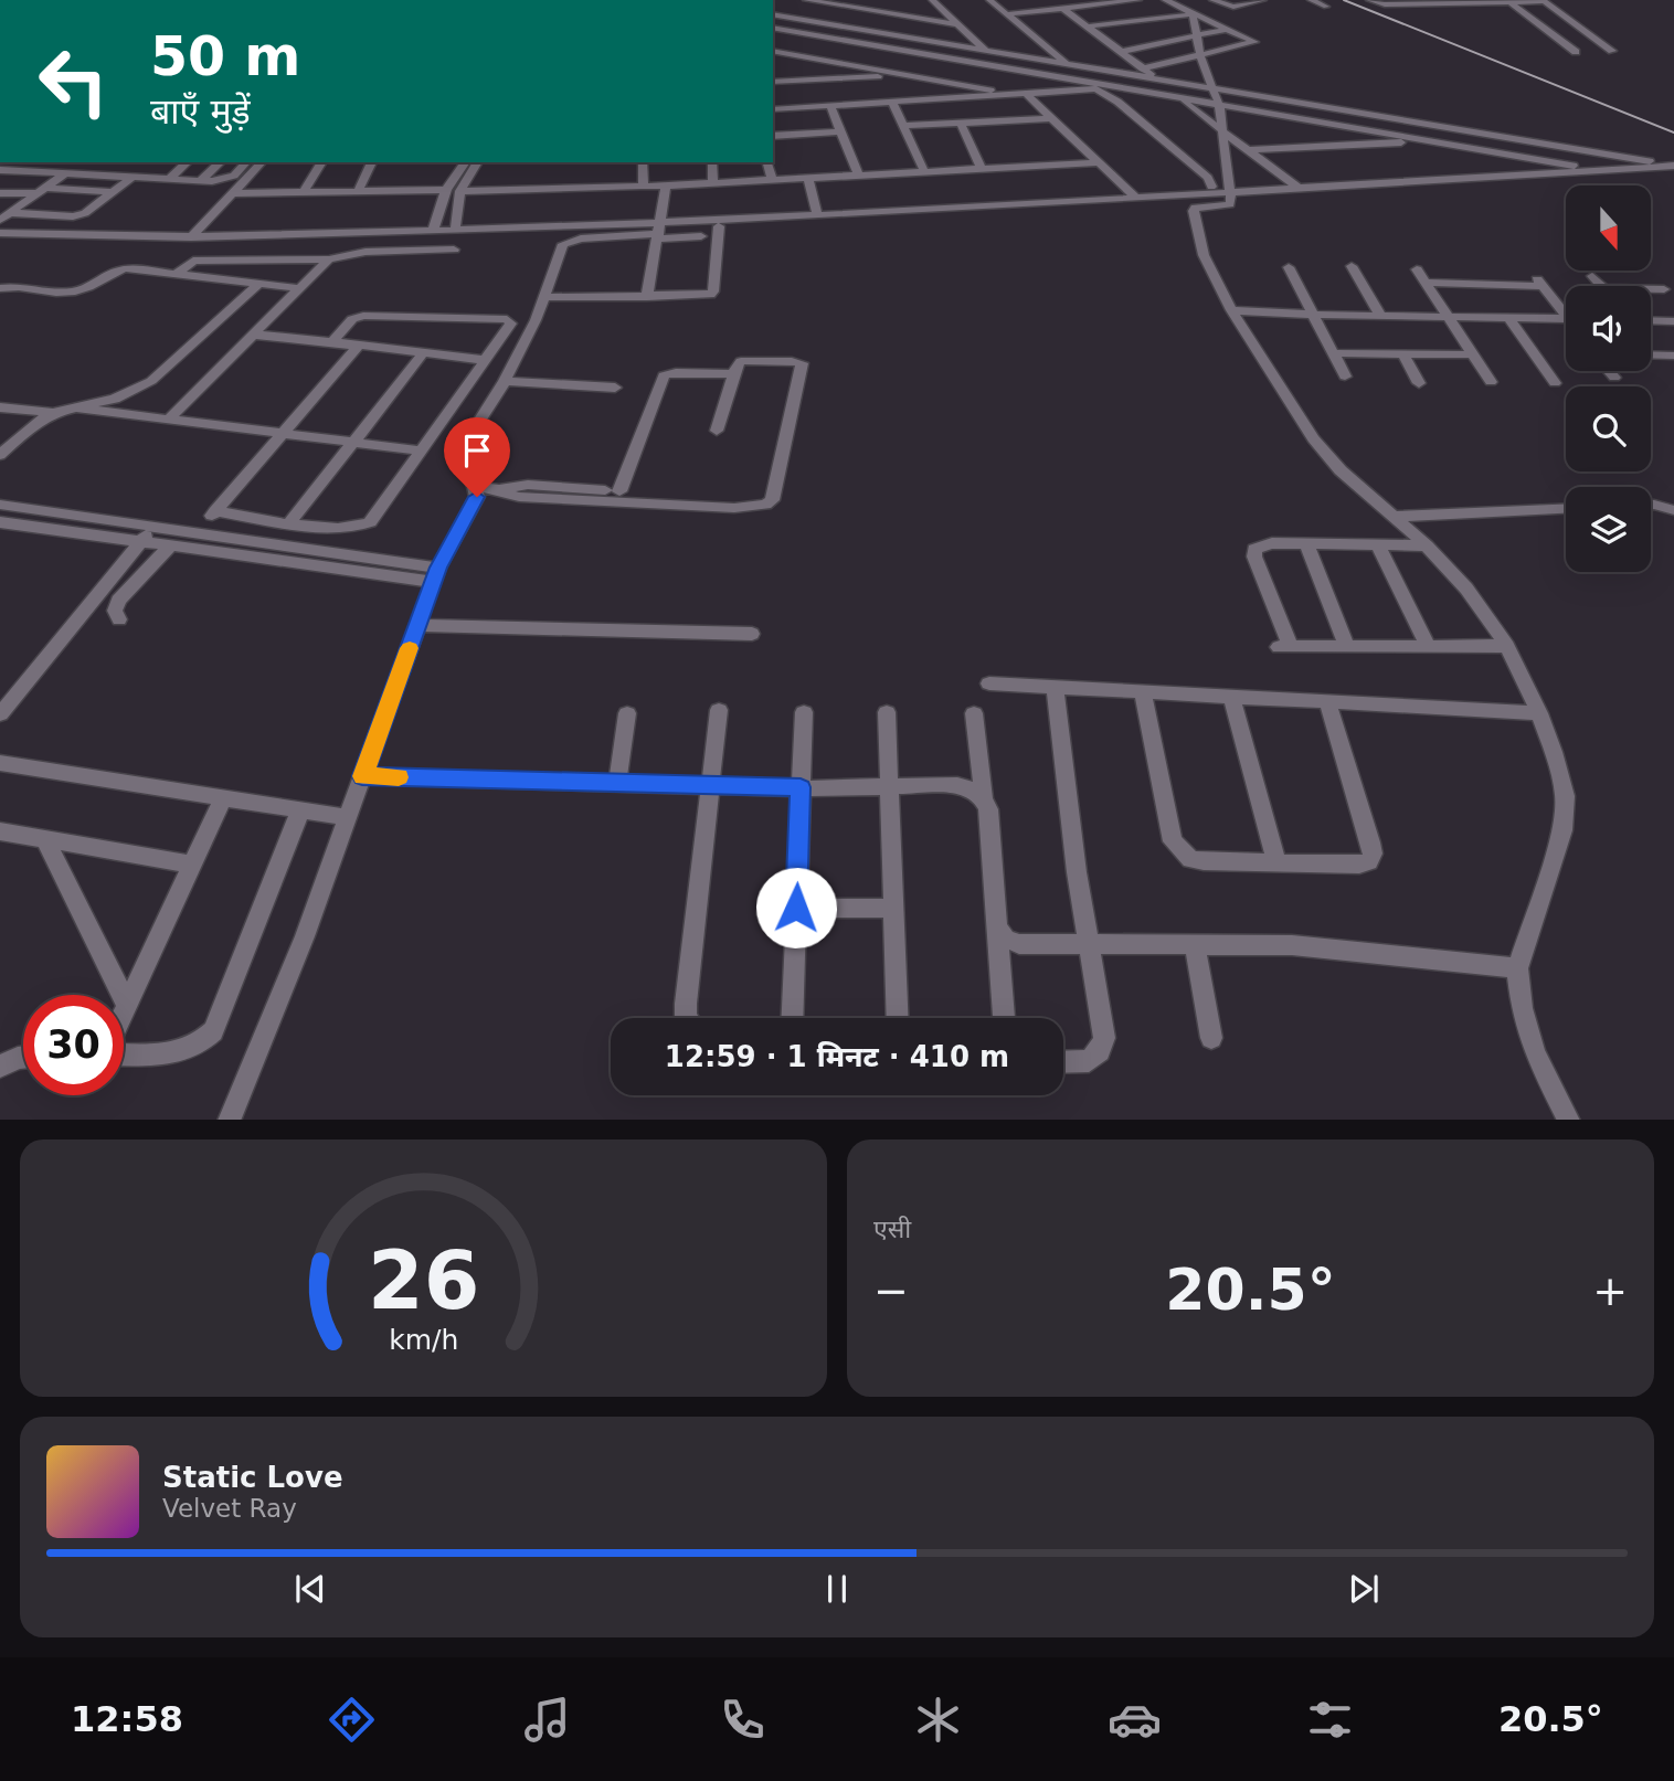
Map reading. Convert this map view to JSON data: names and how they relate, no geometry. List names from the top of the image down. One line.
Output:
{"north":"bottom","page":{"turn":["50 m","बाएँ मुड़ें"],"limit":"30","trip":"12:59 · 1 मिनट · 410 m","tile":"एसी","heat":["−","20.5°","+"],"song":["Static Love","Velvet Ray"],"tabs":["12:58","20.5°"],"gauge":["26","km/h"]}}
